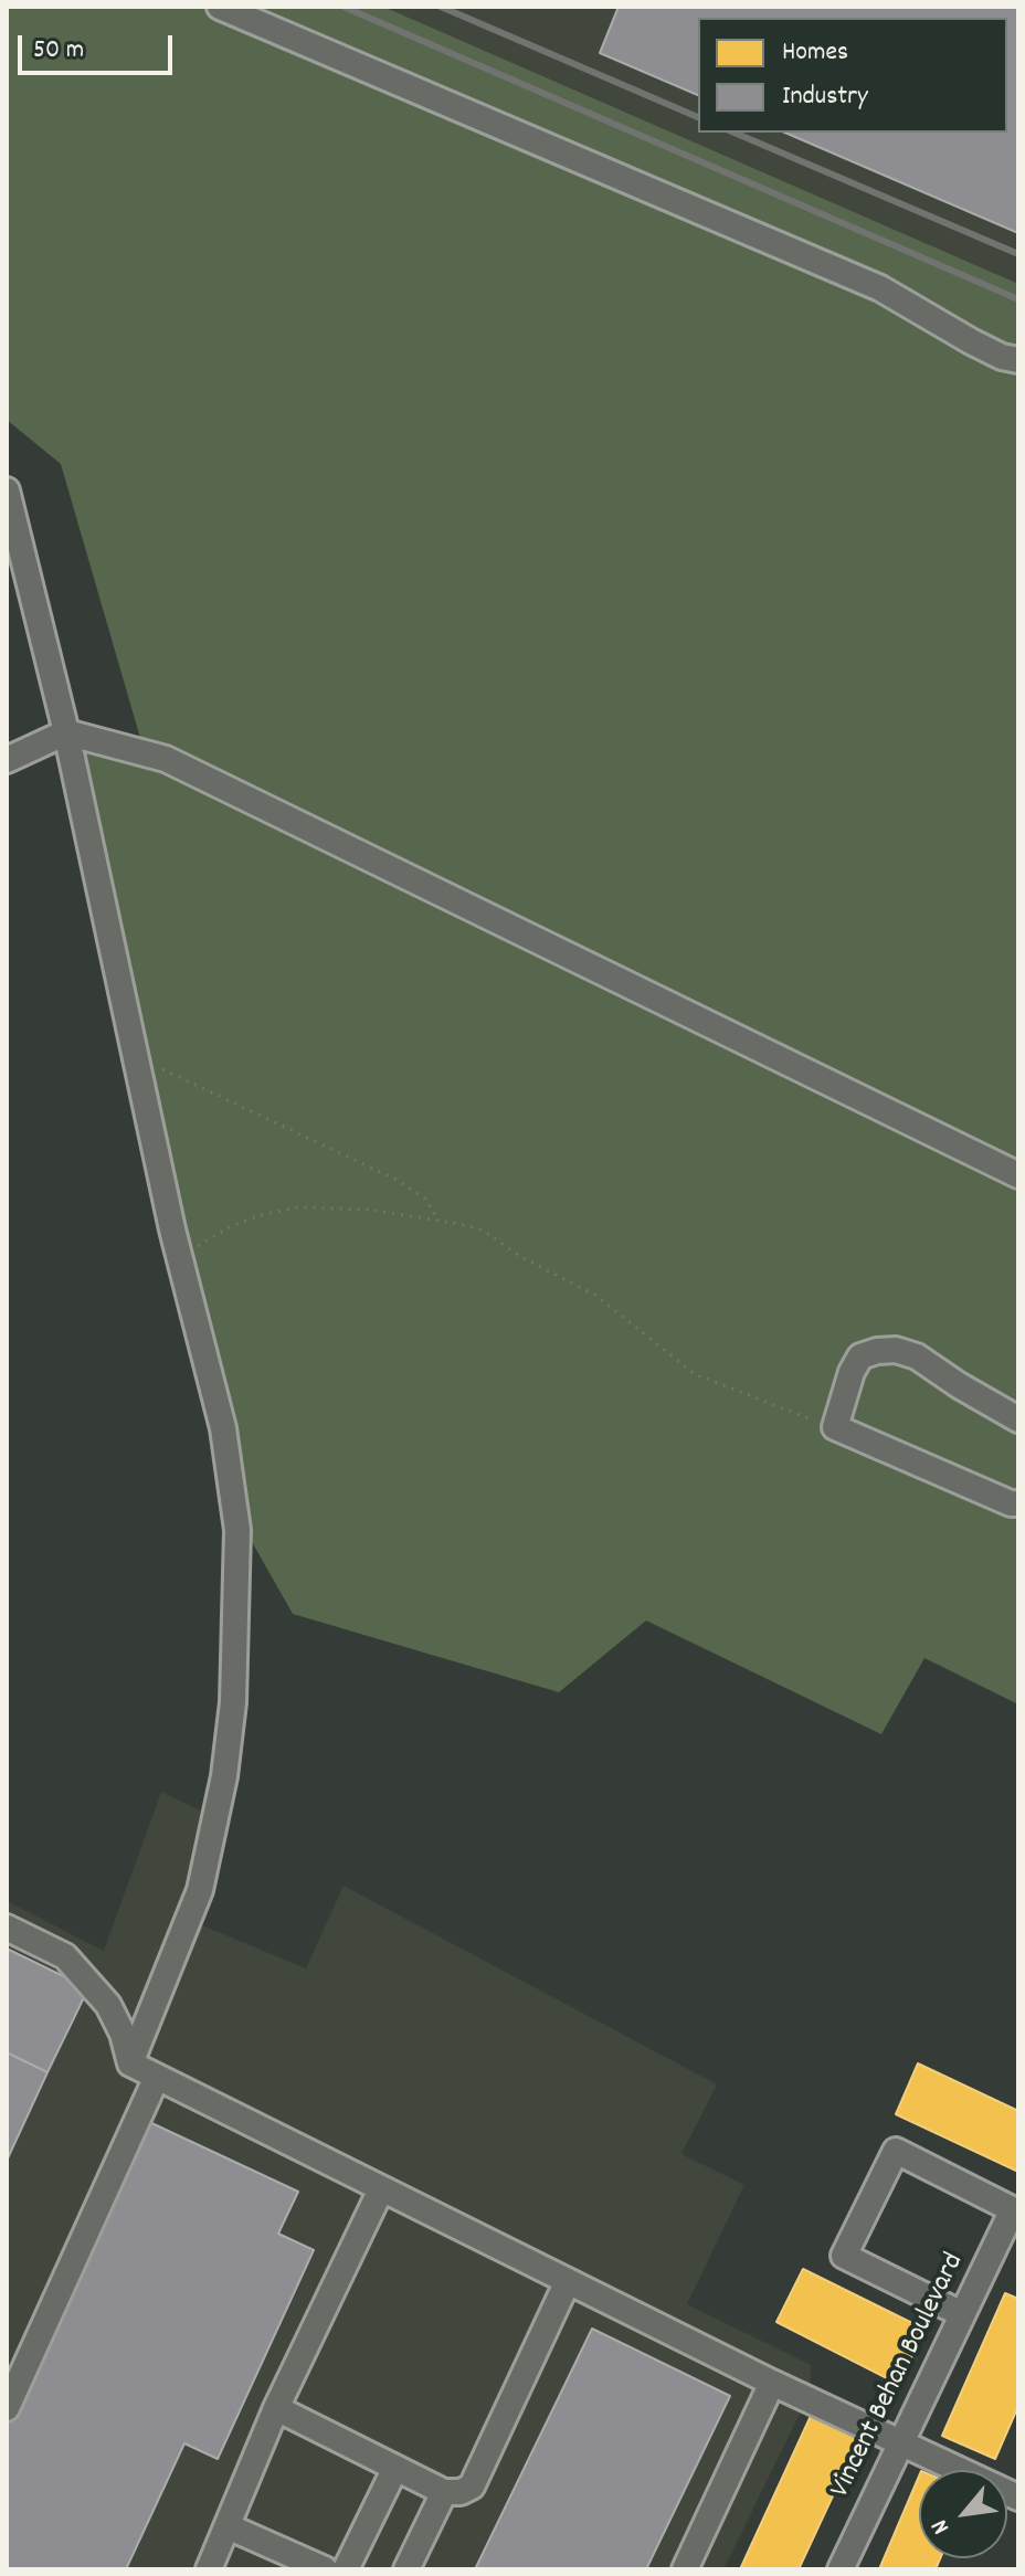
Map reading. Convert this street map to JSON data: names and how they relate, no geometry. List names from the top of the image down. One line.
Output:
{"streets":{"lane":["Vincent Behan Boulevard"]},"legend":["Homes","Industry"],"scale_bar":"50 m","north":"bottom left"}
